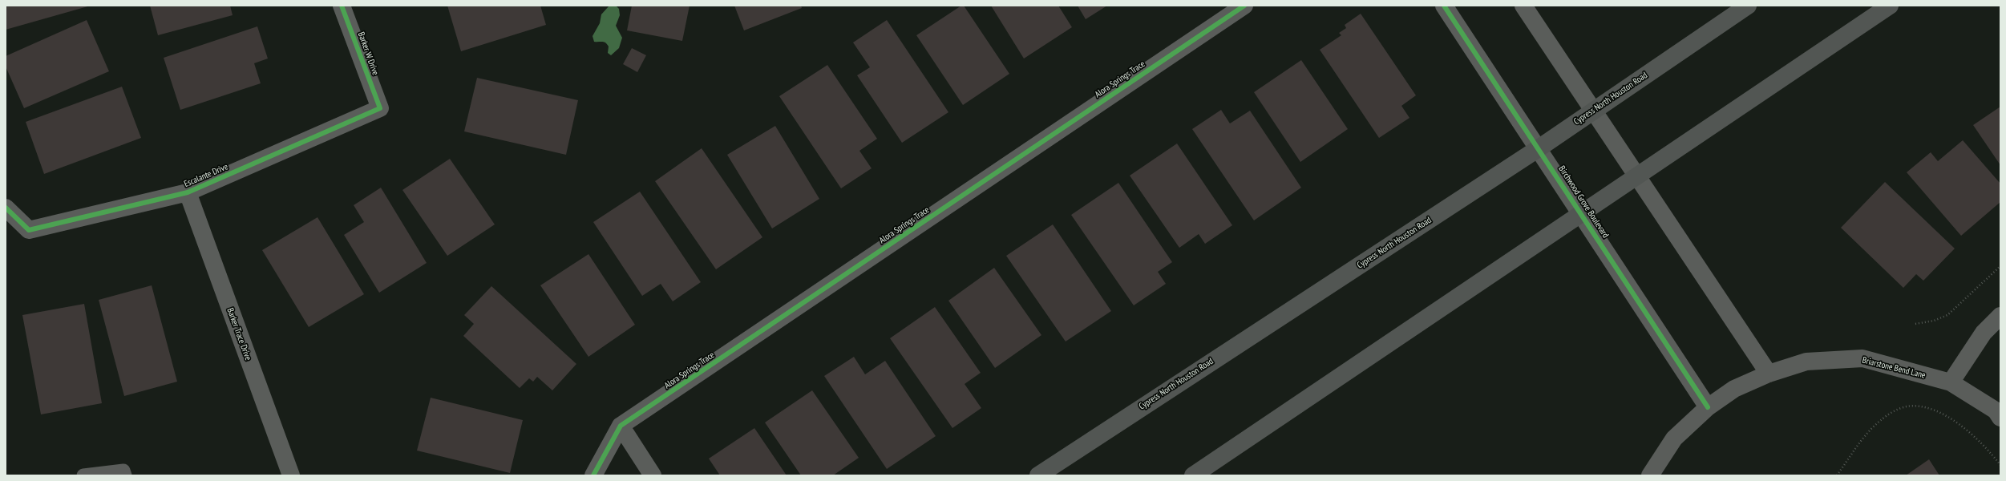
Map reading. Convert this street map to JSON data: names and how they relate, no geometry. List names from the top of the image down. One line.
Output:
{"streets":{"main road":["Cypress North Houston Road"],"street":["Barker W Drive","Alora Springs Trace","Escalante Drive","Birchwood Grove Boulevard","Barker Trace Drive","Briarstone Bend Lane"]},"crossings":[["Barker W Drive","Escalante Drive"],["Cypress North Houston Road","Birchwood Grove Boulevard"],["Escalante Drive","Barker Trace Drive"],["Birchwood Grove Boulevard","Briarstone Bend Lane"]]}
